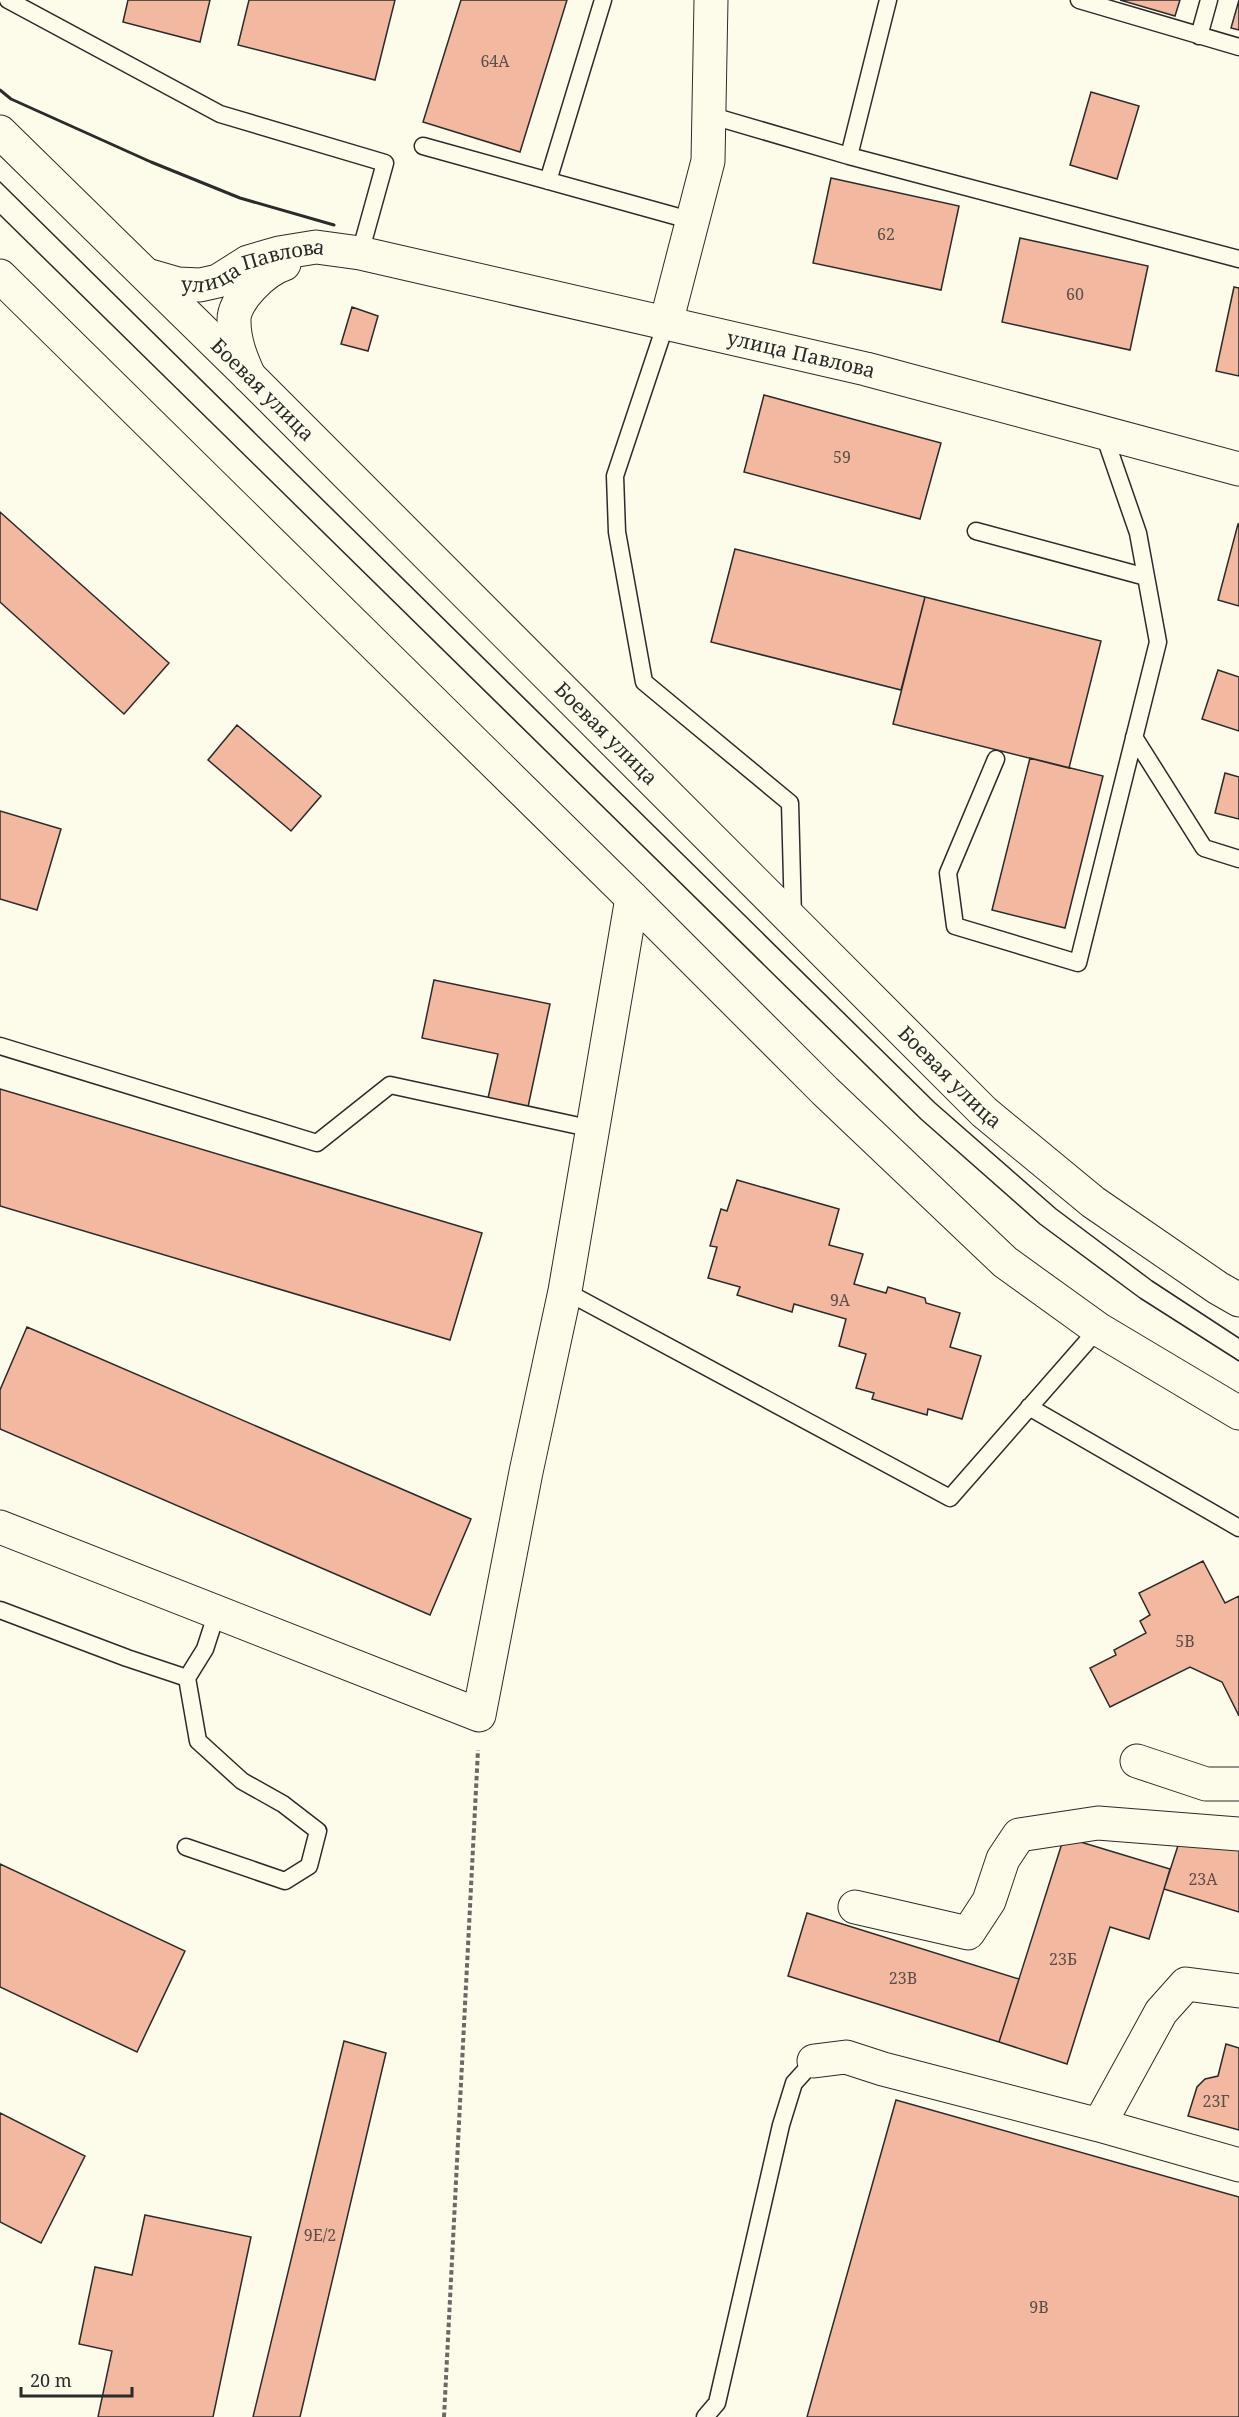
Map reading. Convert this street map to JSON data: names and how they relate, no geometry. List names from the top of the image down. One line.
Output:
{"streets":{"street":["улица Павлова","Боевая улица"]},"crossings":[["улица Павлова","Боевая улица"]],"house_numbers":["64А","62","60","59","9А","5В","23А","23Б","23В","23Г","9Е/2","9В"],"scale_bar":"20 m"}
